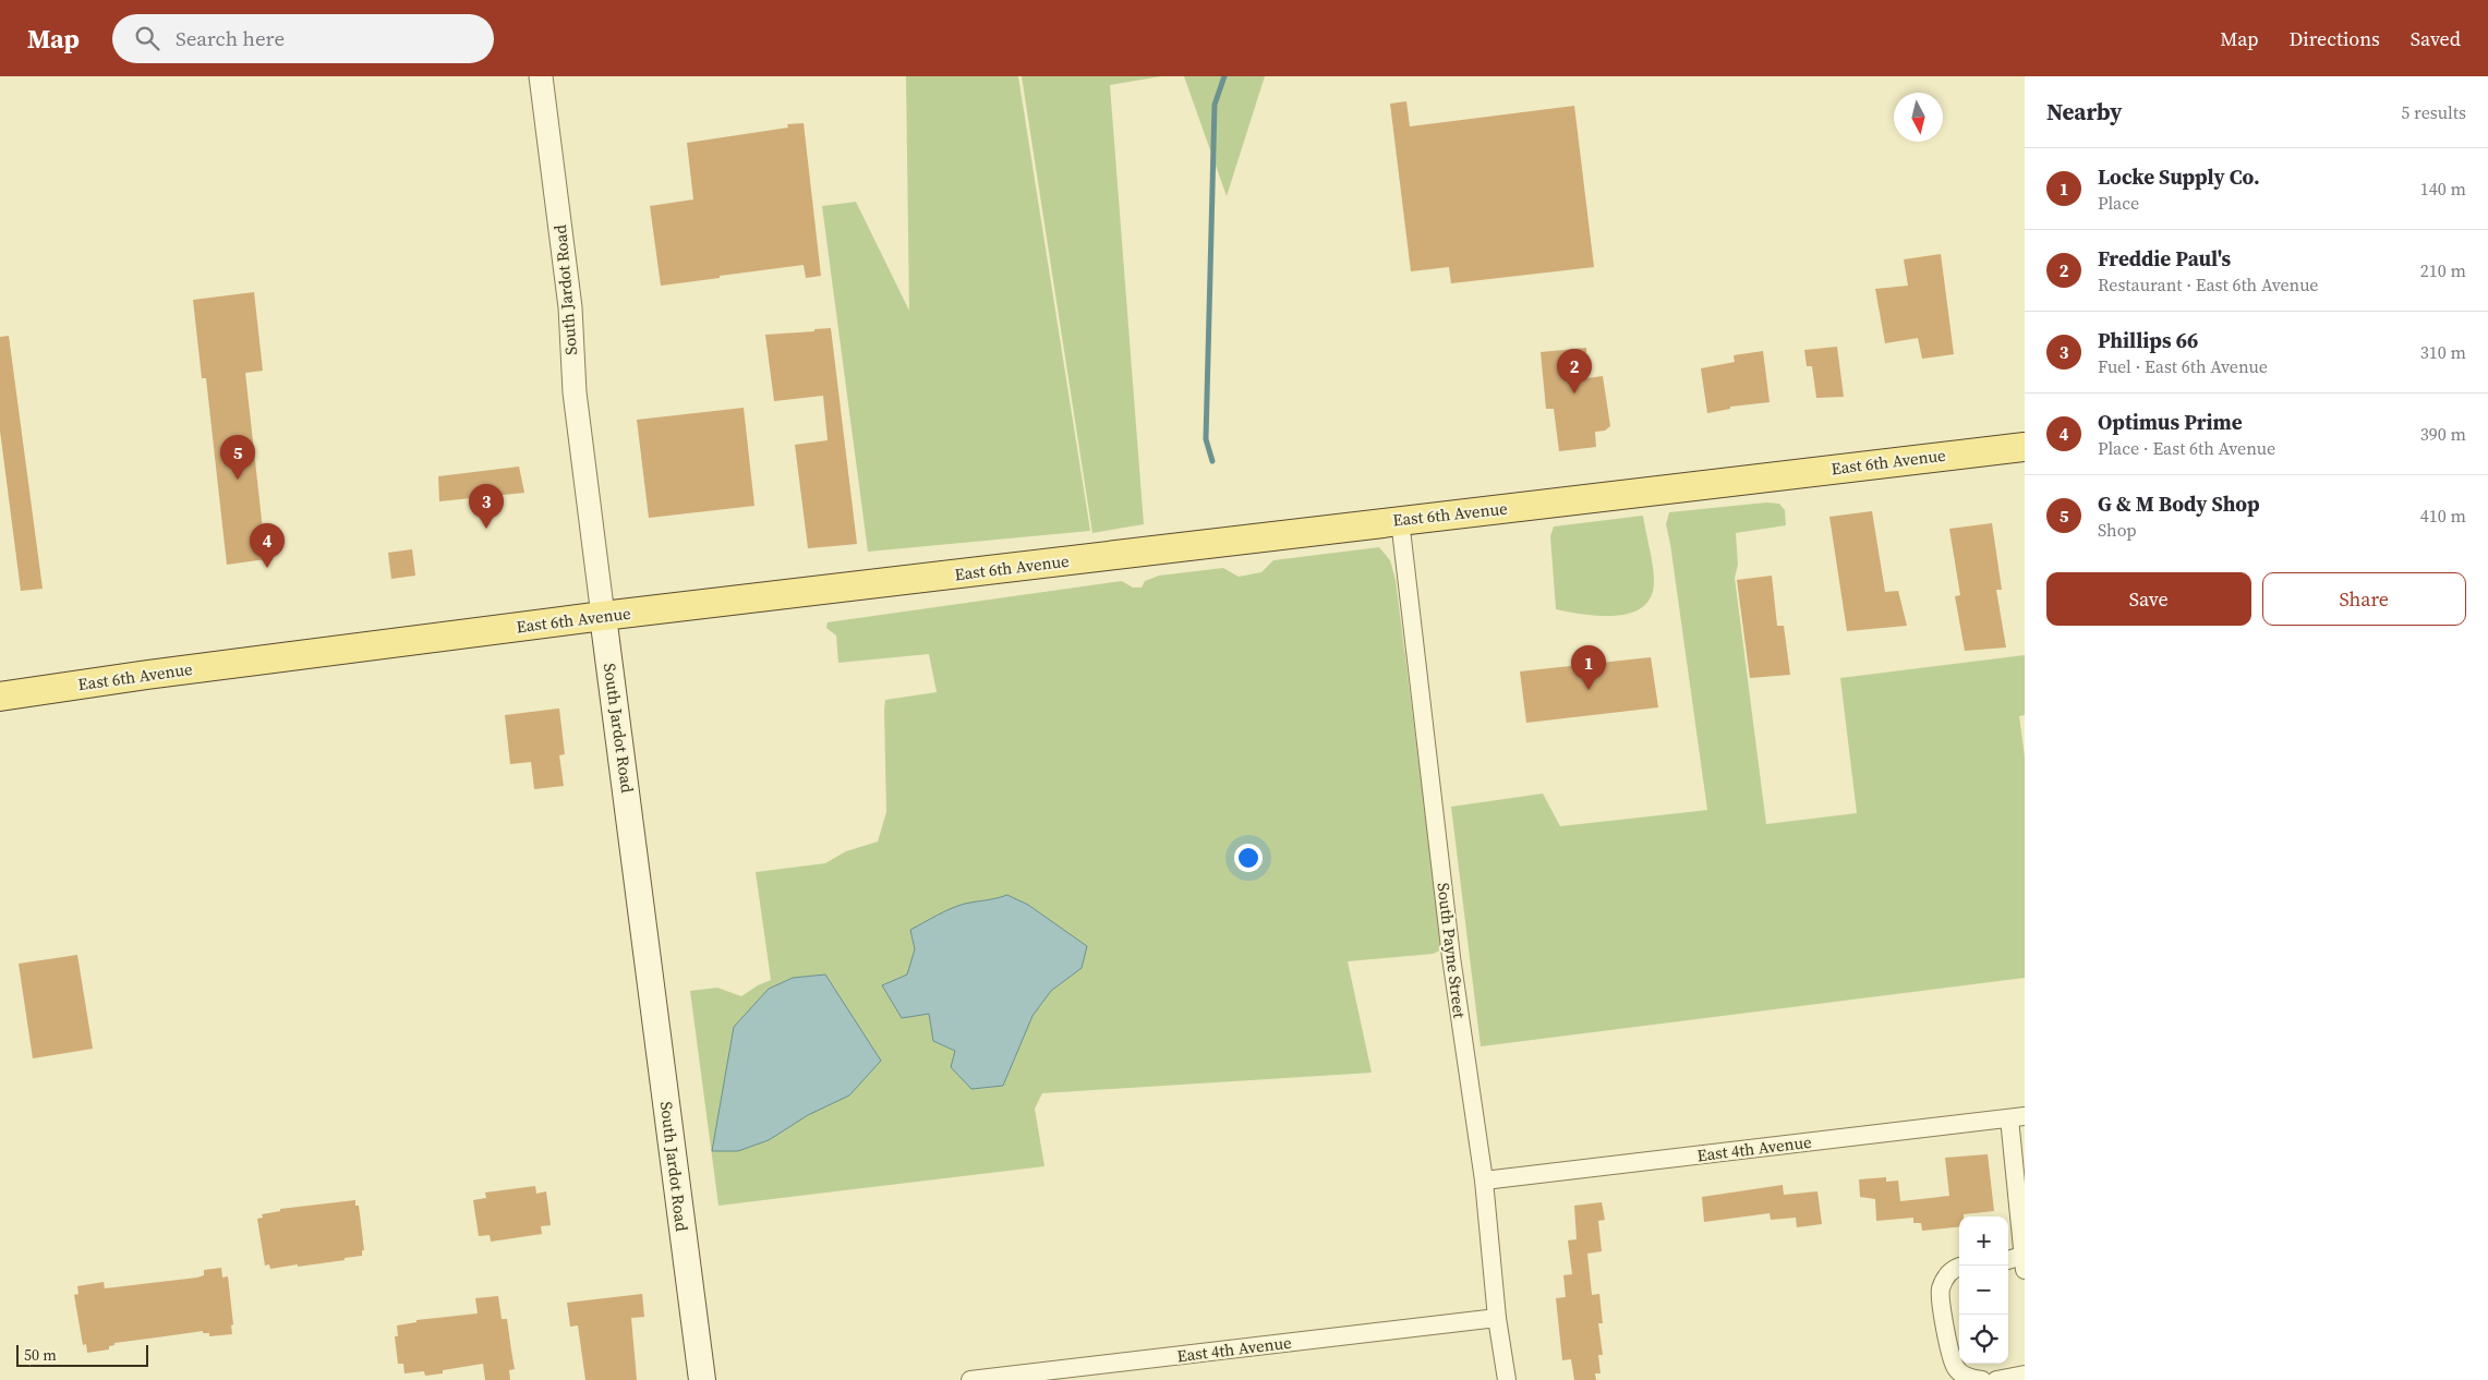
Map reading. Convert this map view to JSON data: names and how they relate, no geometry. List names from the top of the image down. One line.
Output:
{"streets":{"main road":["South Jardot Road","East 6th Avenue"],"street":["South Payne Street","East 4th Avenue"]},"crossings":[["South Jardot Road","East 6th Avenue"],["East 6th Avenue","South Payne Street"],["South Payne Street","East 4th Avenue"]],"scale_bar":"50 m","north":"bottom","page":{"header":"Map","search":"Search here","nav":["Map","Directions","Saved"],"heading":["Nearby","5 results"],"list":[{"mark":"1","name":"Locke Supply Co.","note":"Place","value":"140 m"},{"mark":"2","name":"Freddie Paul's","note":"Restaurant · East 6th Avenue","value":"210 m"},{"mark":"3","name":"Phillips 66","note":"Fuel · East 6th Avenue","value":"310 m"},{"mark":"4","name":"Optimus Prime","note":"Place · East 6th Avenue","value":"390 m"},{"mark":"5","name":"G & M Body Shop","note":"Shop","value":"410 m"}],"pins":["2","5","3","4","1"],"buttons":["Save","Share"],"map_buttons":["+","−"],"scale":"50 m"}}
